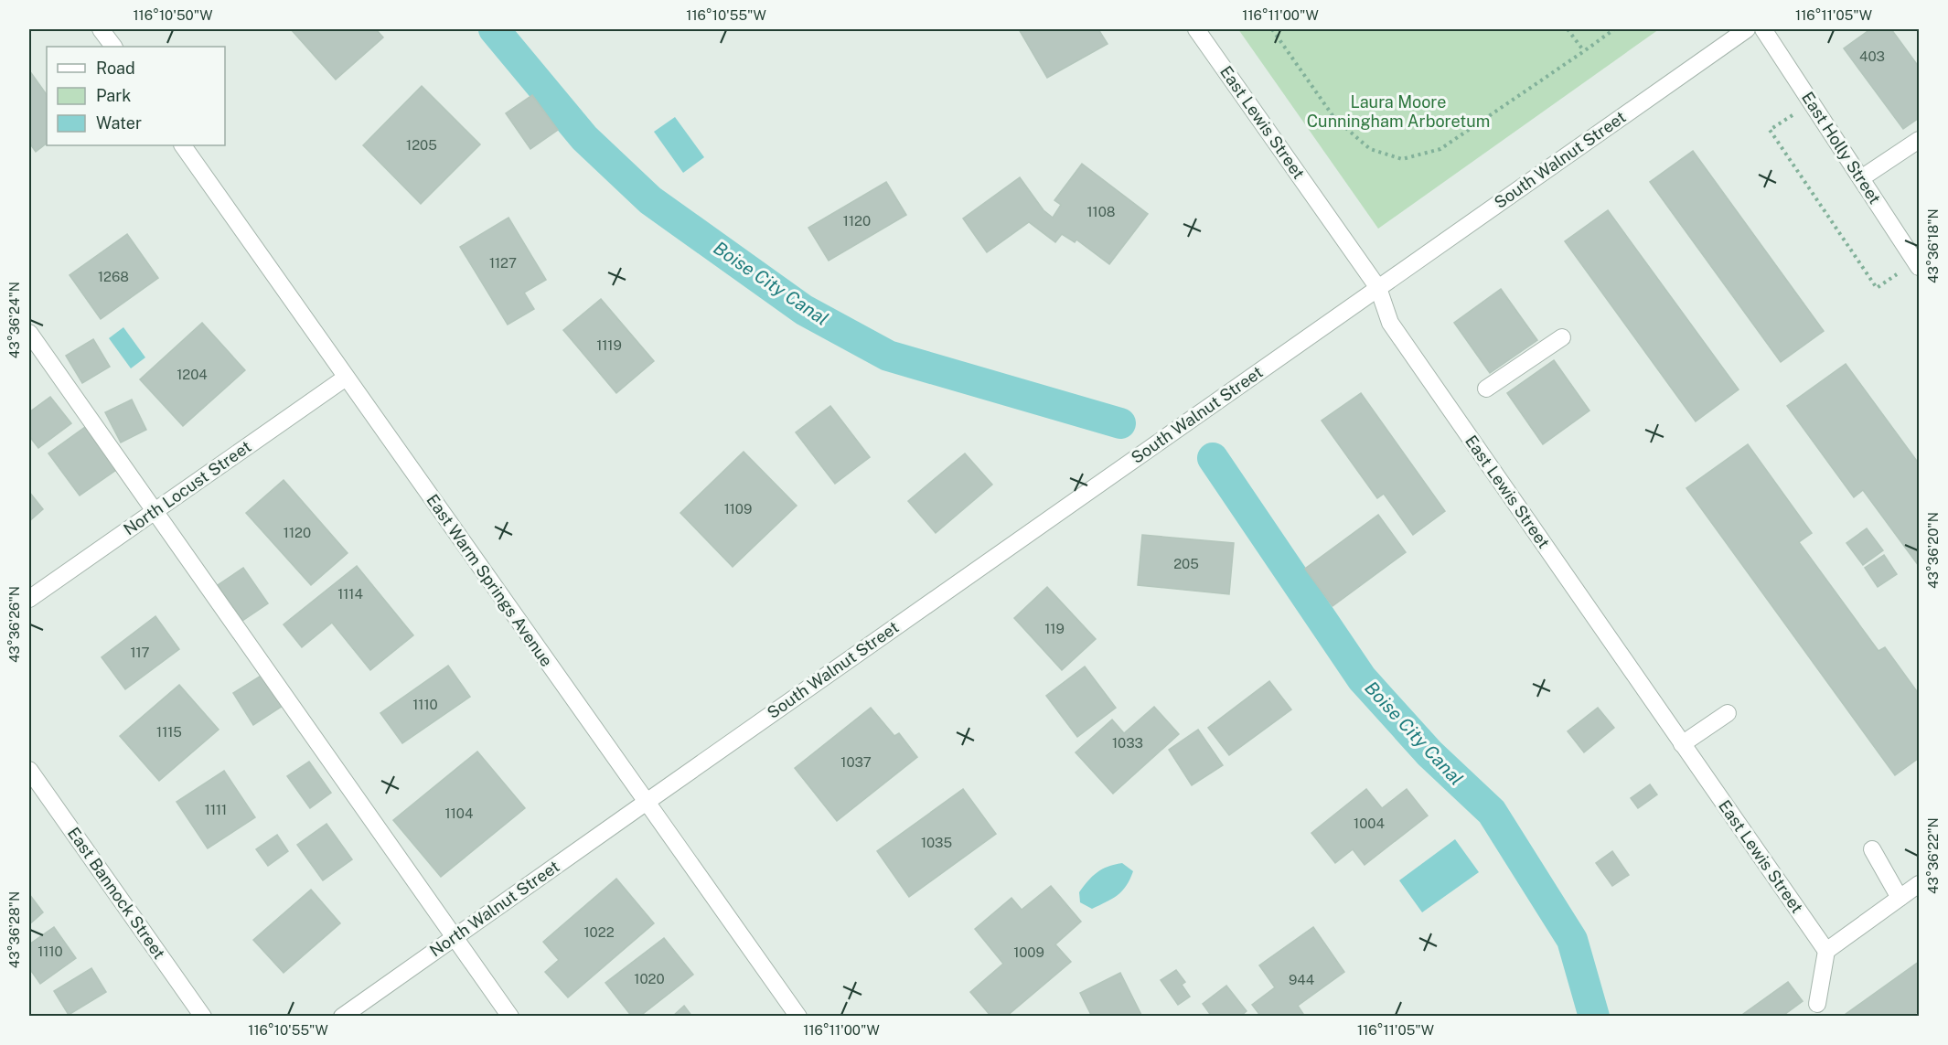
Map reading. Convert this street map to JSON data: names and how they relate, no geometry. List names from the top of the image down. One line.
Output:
{"streets":{"street":["East Lewis Street","East Holly Street","South Walnut Street","North Locust Street","East Warm Springs Avenue","East Bannock Street","North Walnut Street"]},"crossings":[["East Lewis Street","South Walnut Street"],["South Walnut Street","East Warm Springs Avenue"],["South Walnut Street","North Walnut Street"],["North Locust Street","East Warm Springs Avenue"],["East Warm Springs Avenue","North Walnut Street"]],"water":["Boise City Canal"],"parks":["Laura Moore Cunningham Arboretum"],"house_numbers":["403","1205","1108","1120","1127","1268","1119","1204","1109","1120","205","1114","119","117","1110","1115","1033","1037","1111","1104","1004","1035","1022","1110","1009","1020","944"],"legend":["Road","Park","Water"],"coordinates":["116°10'50\"W","116°10'55\"W","116°11'00\"W","116°11'05\"W","43°36'18\"N","43°36'24\"N","43°36'20\"N","43°36'26\"N","43°36'22\"N","43°36'28\"N"]}
